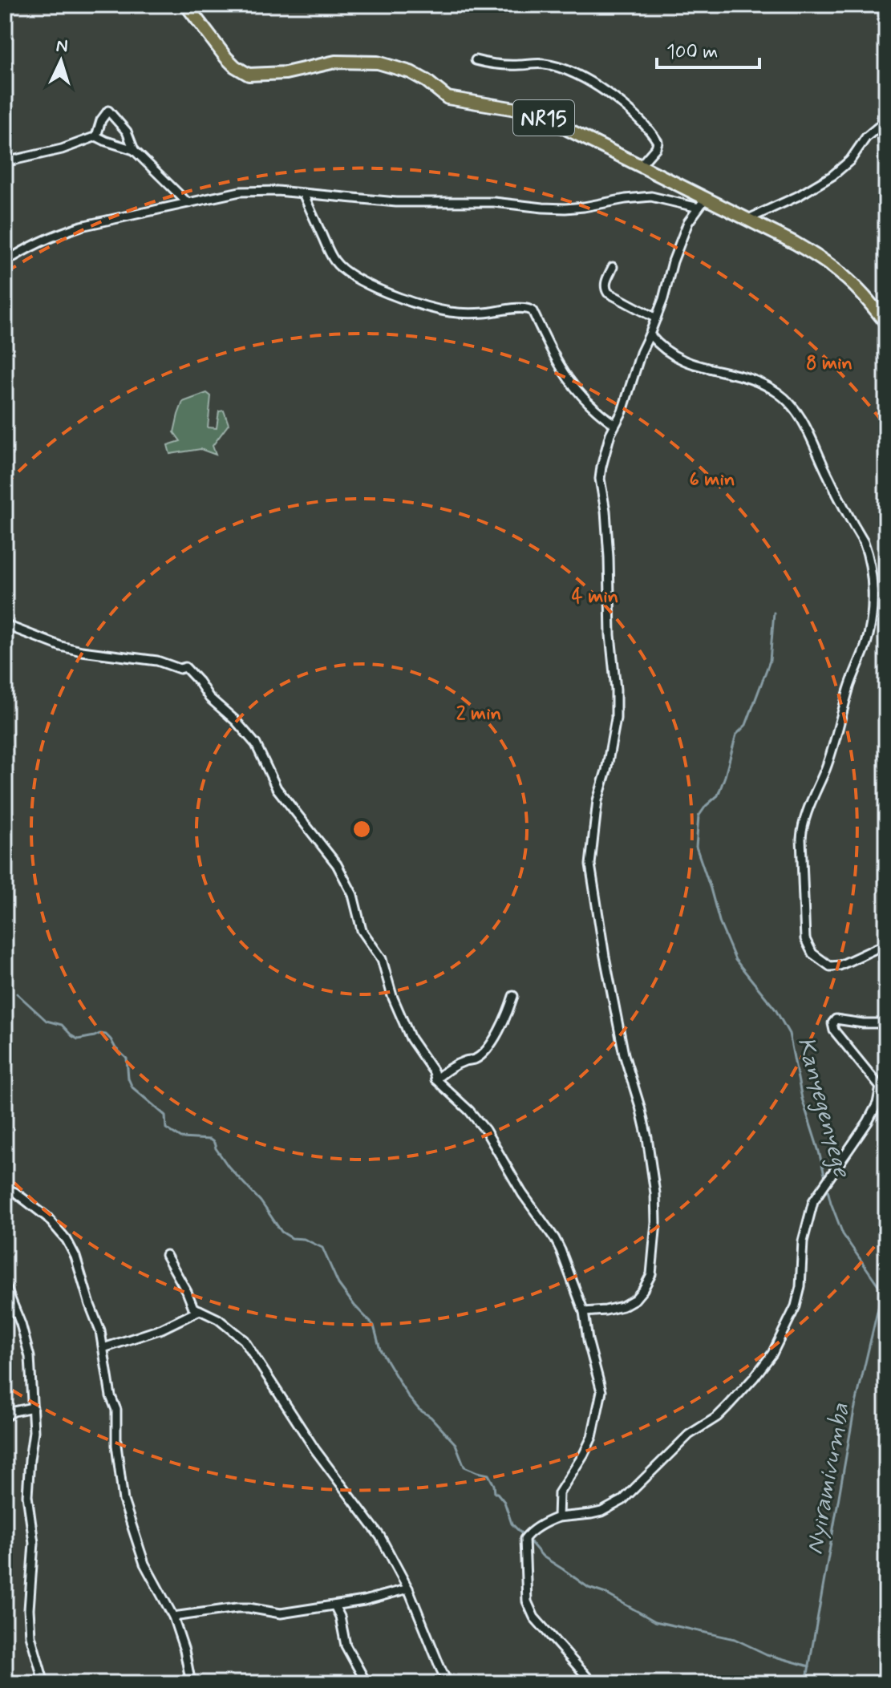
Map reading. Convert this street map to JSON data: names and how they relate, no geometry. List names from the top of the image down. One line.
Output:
{"streets":{"highway":["NR15"]},"water":["Kanyegenyege","Nyiramivumba"],"scale_bar":"100 m","north":"top","rings":["8 min","6 min","4 min","2 min"]}
